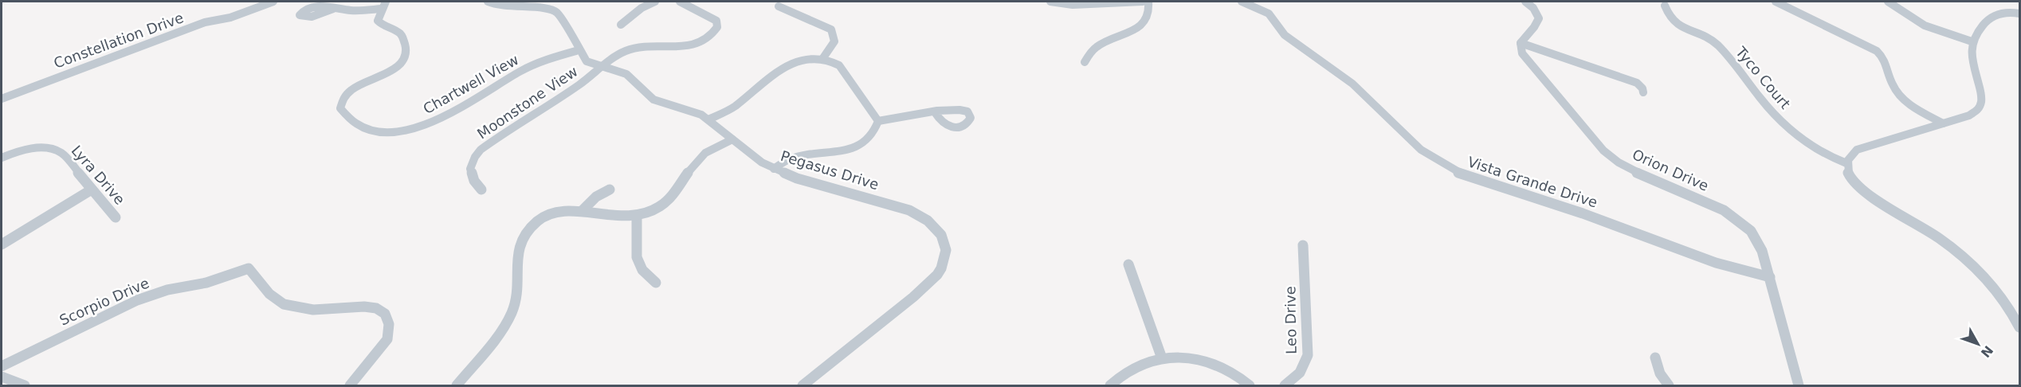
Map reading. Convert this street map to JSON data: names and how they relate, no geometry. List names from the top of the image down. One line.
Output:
{"streets":{"street":["Constellation Drive","Tyco Court","Chartwell View","Moonstone View","Pegasus Drive","Orion Drive","Lyra Drive","Vista Grande Drive","Scorpio Drive","Leo Drive"]},"crossings":[["Chartwell View","Pegasus Drive"],["Moonstone View","Pegasus Drive"],["Orion Drive","Vista Grande Drive"]],"north":"bottom right"}
